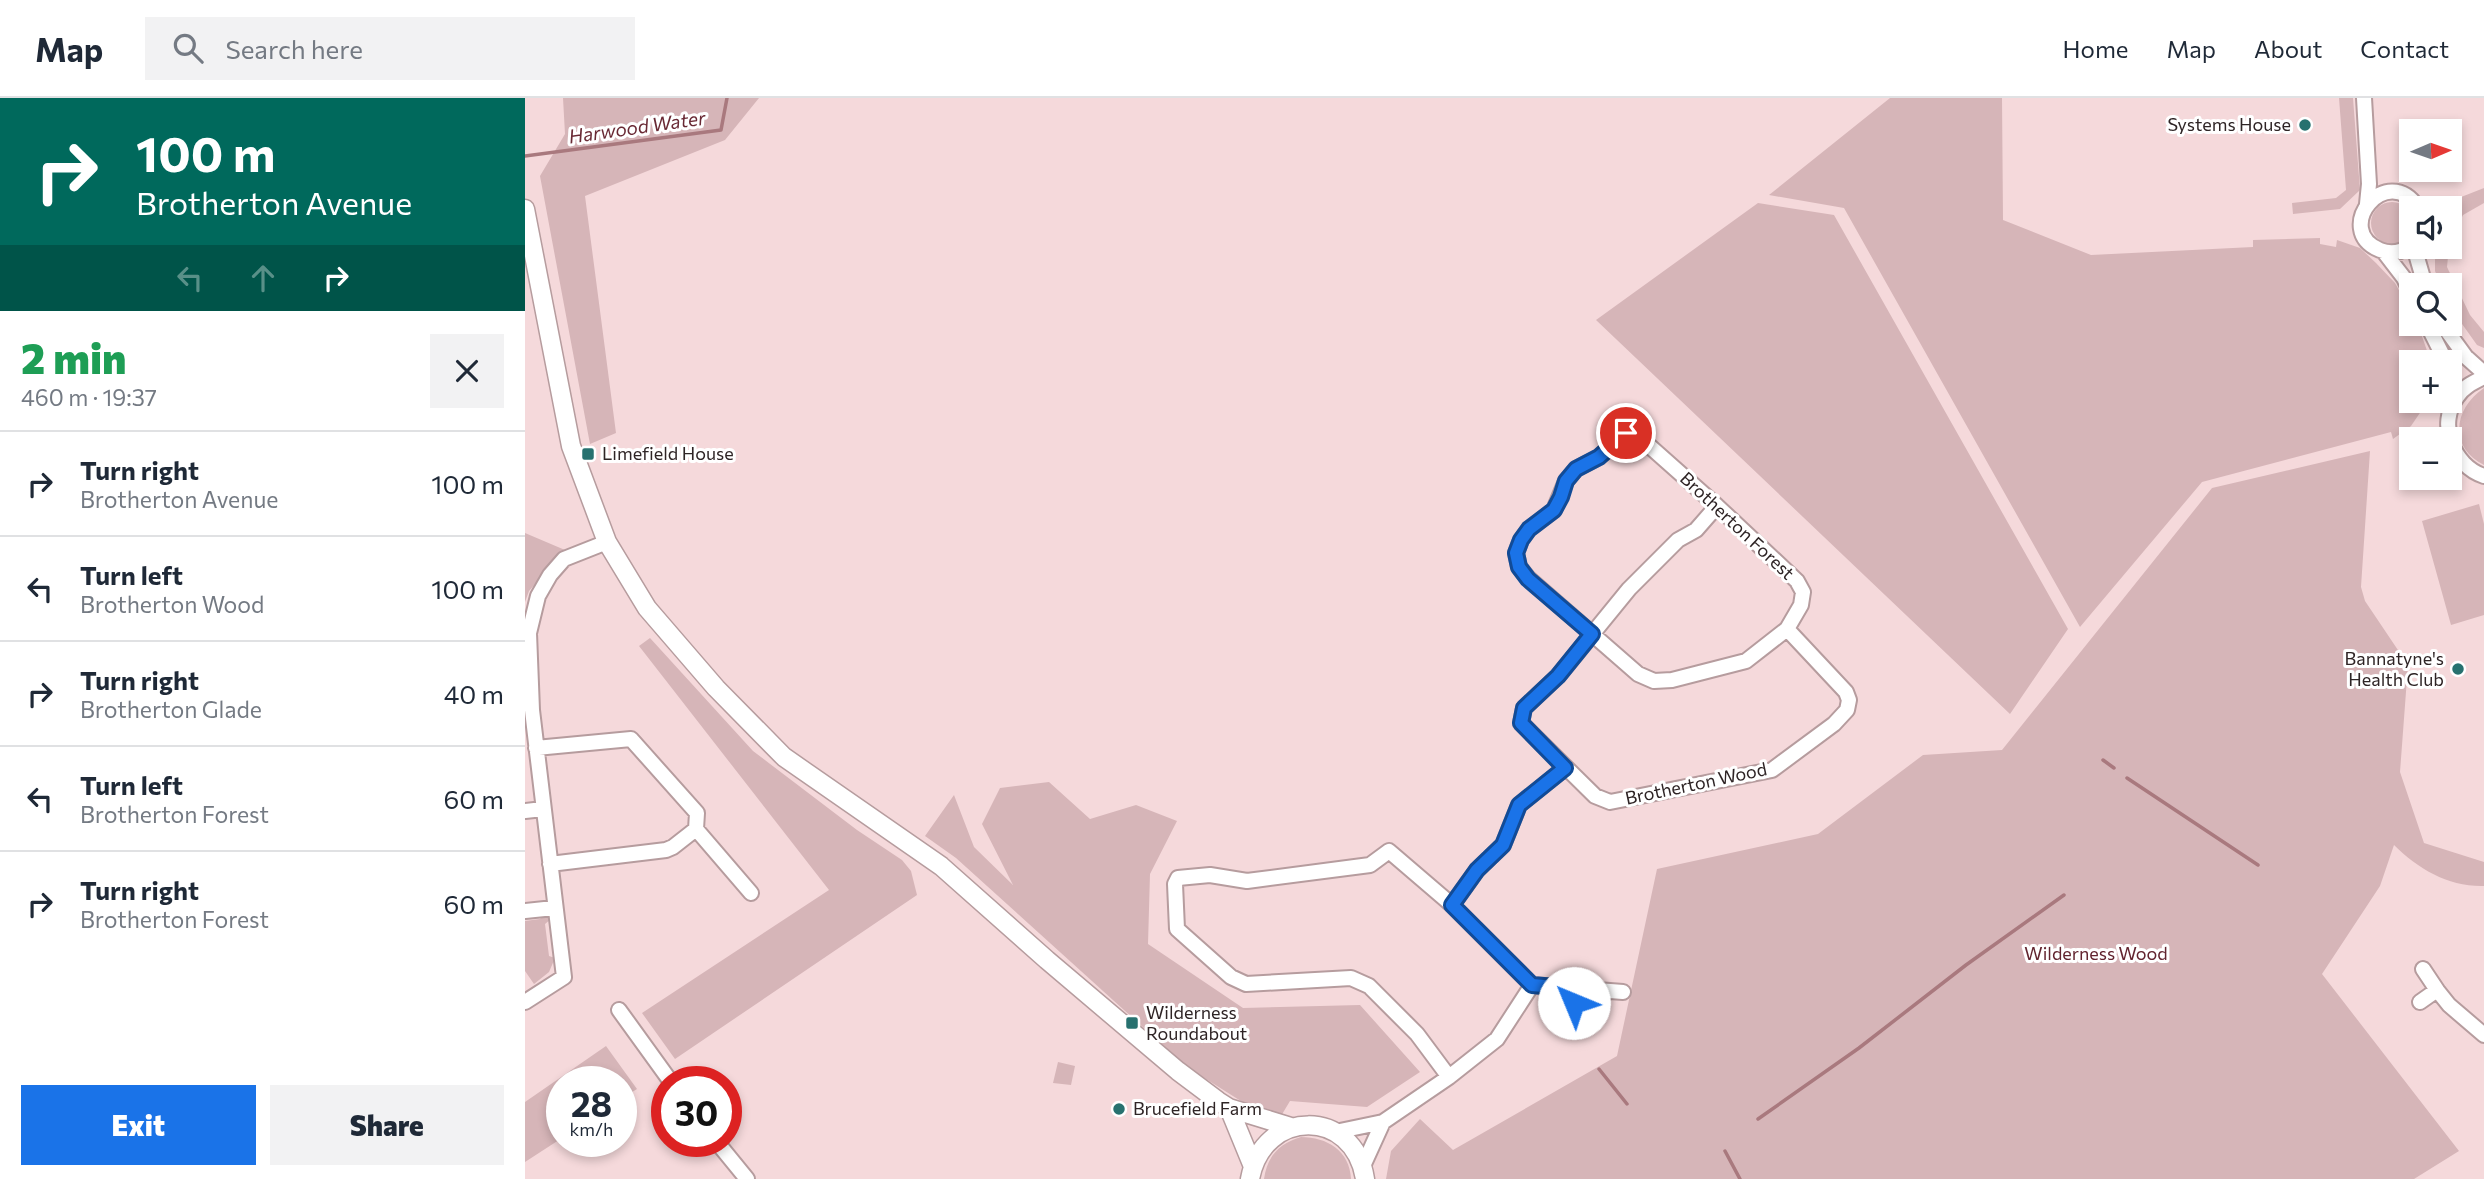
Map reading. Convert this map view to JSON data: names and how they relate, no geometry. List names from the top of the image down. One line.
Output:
{"streets":{"street":["Brotherton Forest","Brotherton Wood"]},"crossings":[["Brotherton Forest","Brotherton Wood"]],"water":["Harwood Water"],"parks":["Wilderness Wood"],"places":{"other":["Systems House","Bannatyne's Health Club","Brucefield Farm"],"transit":["Limefield House","Wilderness Roundabout"]},"north":"right","page":{"header":"Map","search":"Search here","nav":["Home","Map","About","Contact"],"turn":["100 m","Brotherton Avenue"],"map_buttons":["+","−"],"heading":["2 min","460 m · 19:37"],"list":[{"name":"Turn right","note":"Brotherton Avenue","value":"100 m"},{"name":"Turn left","note":"Brotherton Wood","value":"100 m"},{"name":"Turn right","note":"Brotherton Glade","value":"40 m"},{"name":"Turn left","note":"Brotherton Forest","value":"60 m"},{"name":"Turn right","note":"Brotherton Forest","value":"60 m"}],"speed":"28 km/h","limit":"30","buttons":["Exit","Share"]}}
